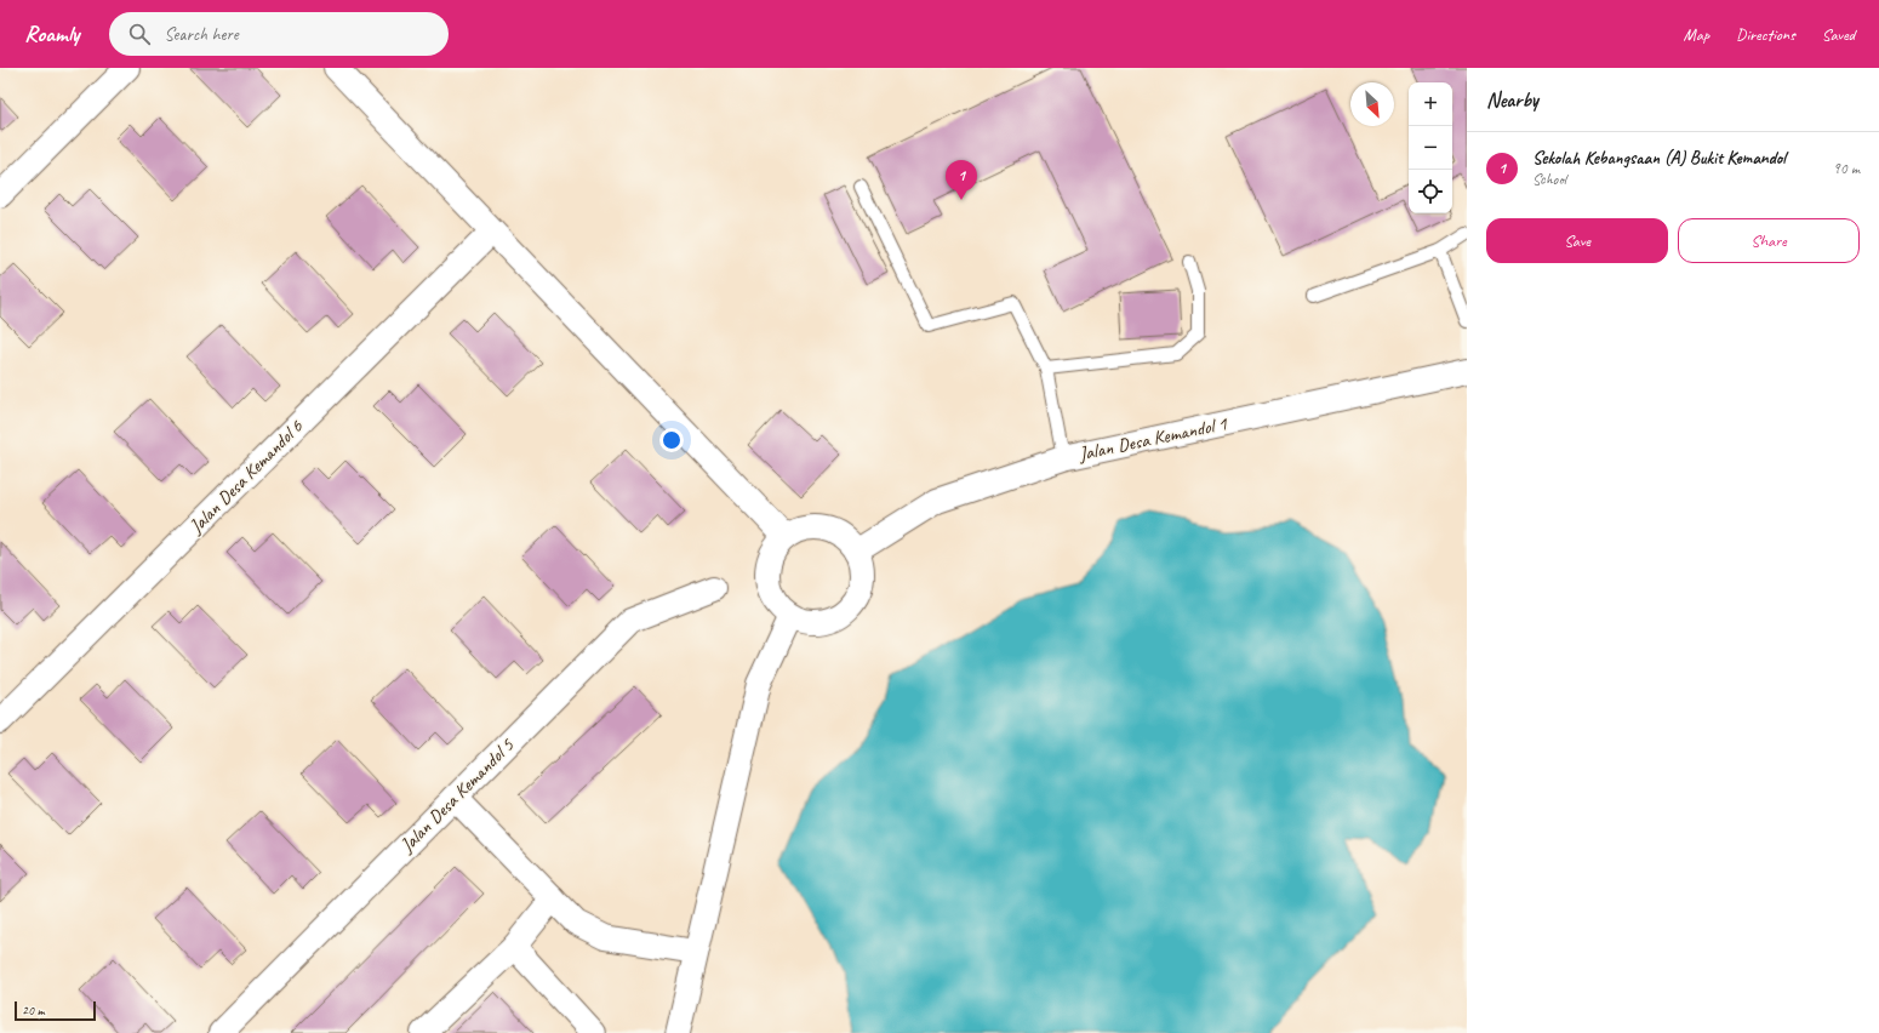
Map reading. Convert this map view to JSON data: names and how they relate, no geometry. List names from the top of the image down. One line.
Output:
{"streets":{"street":["Jalan Desa Kemandol 1","Jalan Desa Kemandol 6","Jalan Desa Kemandol 5"]},"scale_bar":"20 m","north":"bottom right","page":{"header":"Roamly","search":"Search here","nav":["Map","Directions","Saved"],"heading":"Nearby","map_buttons":["+","−"],"list":[{"mark":"1","name":"Sekolah Kebangsaan (A) Bukit Kemandol","note":"School","value":"90 m"}],"pins":"1","buttons":["Save","Share"],"scale":"20 m"}}
